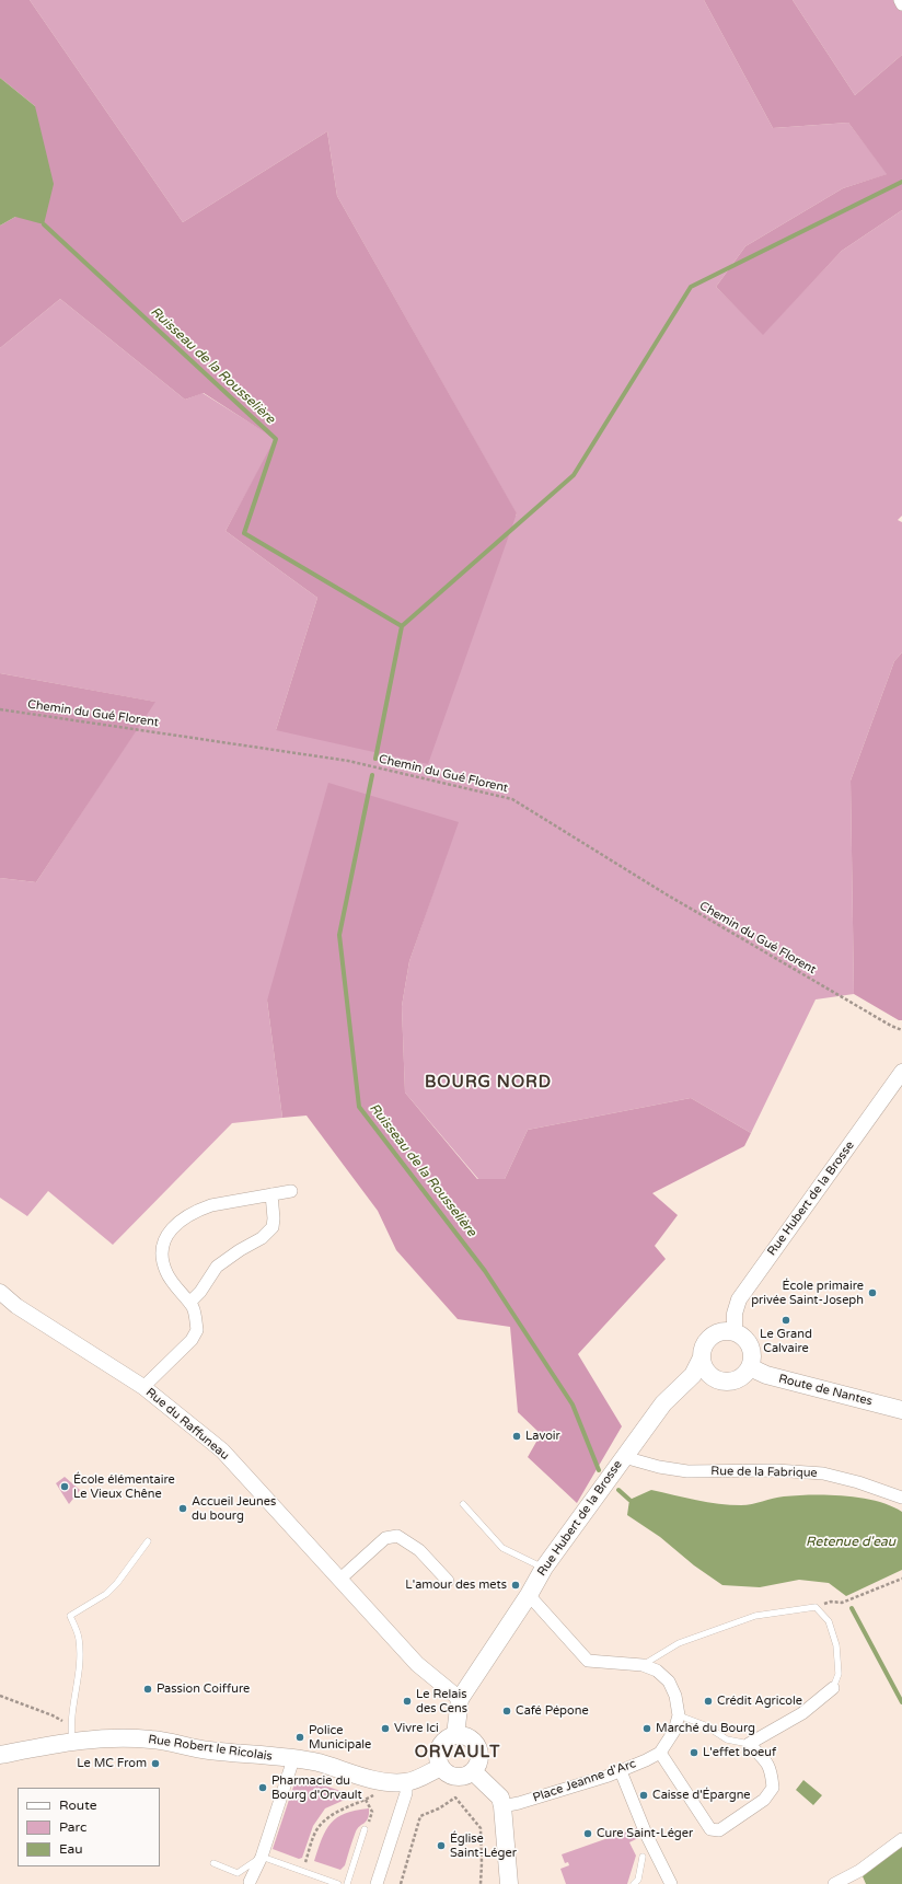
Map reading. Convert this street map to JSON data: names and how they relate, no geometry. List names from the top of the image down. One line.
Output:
{"streets":{"main road":["Rue Hubert de la Brosse","Route de Nantes","Rue Robert le Ricolais"],"street":["Rue du Raffuneau","Rue de la Fabrique","Place Jeanne d'Arc"],"path":["Chemin du Gué Florent"]},"crossings":[["Rue Hubert de la Brosse","Route de Nantes"],["Rue Hubert de la Brosse","Rue du Raffuneau"],["Rue Hubert de la Brosse","Rue de la Fabrique"]],"districts":["BOURG NORD","ORVAULT"],"water":["Ruisseau de la Rousselière","Retenue d'eau"],"places":["École primaire privée Saint-Joseph","Le Grand Calvaire","Lavoir","École élémentaire Le Vieux Chêne","Accueil Jeunes du bourg","L'amour des mets","Passion Coiffure","Le Relais des Cens","Crédit Agricole","Café Pépone","Vivre Ici","Marché du Bourg","Police Municipale","L'effet boeuf","Le MC From","Pharmacie du Bourg d'Orvault","Caisse d'Épargne","Cure Saint-Léger","Église Saint-Léger"],"legend":["Route","Parc","Eau"]}
